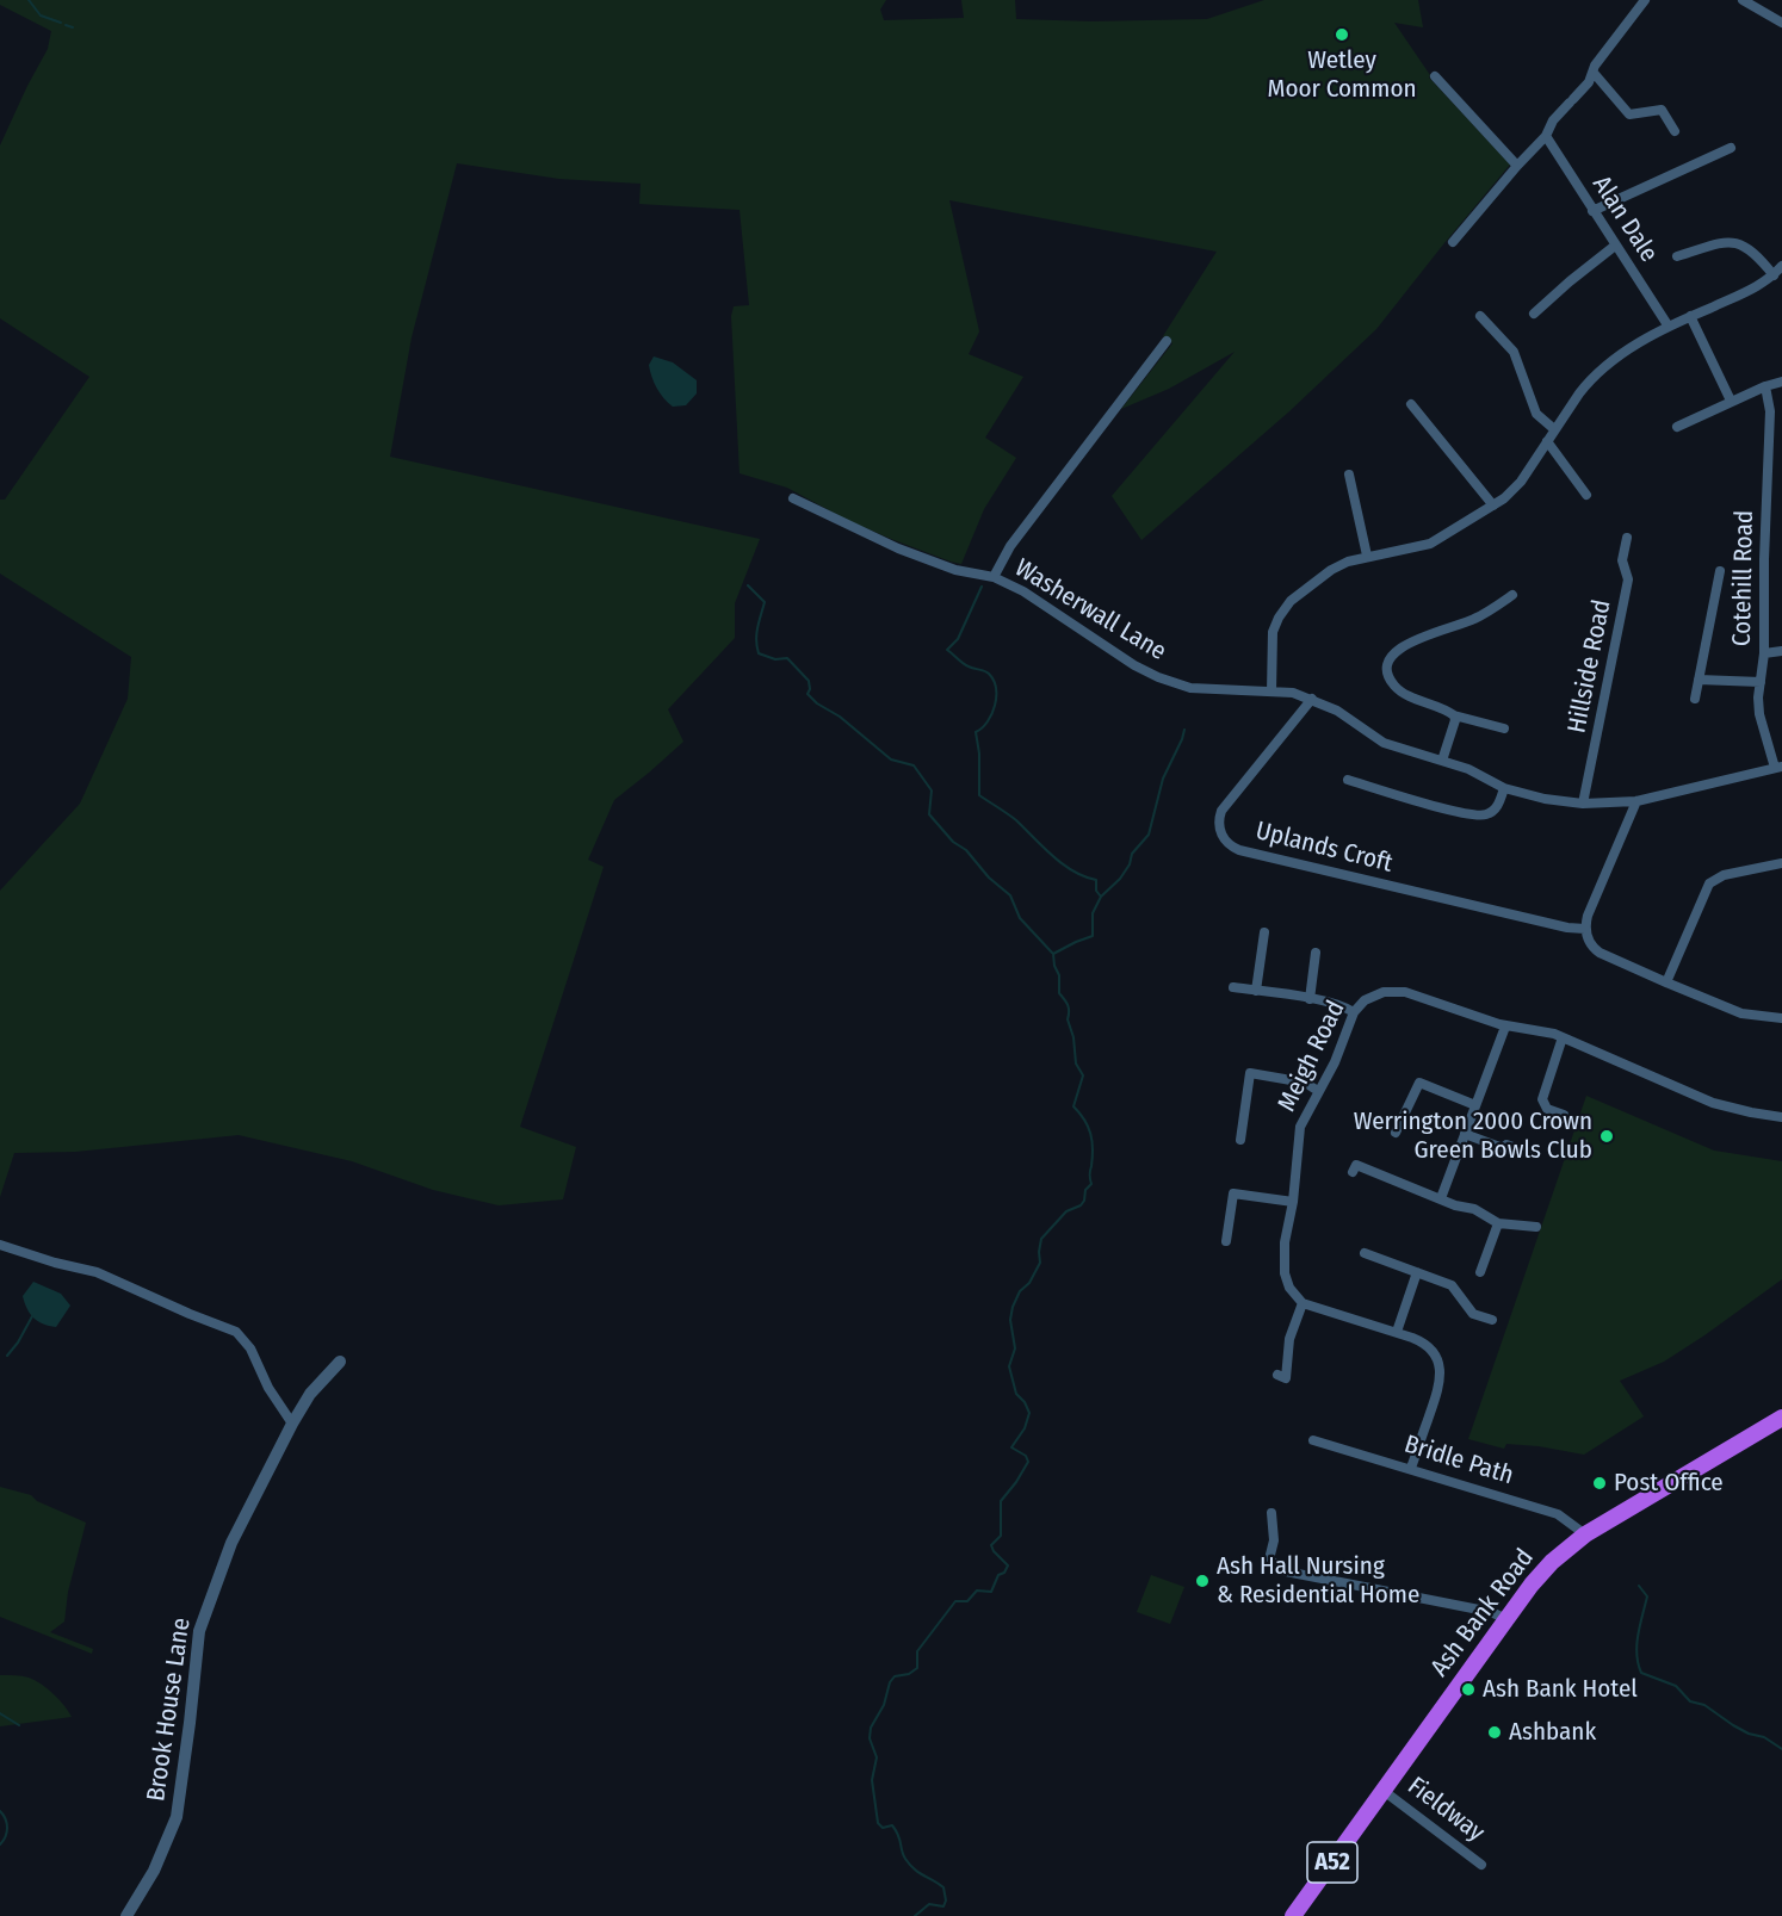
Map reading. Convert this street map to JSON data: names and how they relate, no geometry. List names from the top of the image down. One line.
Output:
{"streets":{"highway":["Ash Bank Road","A52"],"street":["Alan Dale","Cotehill Road","Washerwall Lane","Hillside Road","Uplands Croft","Meigh Road","Bridle Path","Brook House Lane","Fieldway"]},"crossings":[["Cotehill Road","Washerwall Lane"],["Washerwall Lane","Hillside Road"],["Washerwall Lane","Uplands Croft"],["Bridle Path","Ash Bank Road"],["Ash Bank Road","Fieldway"]],"places":["Wetley Moor Common","Werrington 2000 Crown Green Bowls Club","Post Office","Ash Hall Nursing & Residential Home","Ash Bank Hotel","Ashbank"]}
